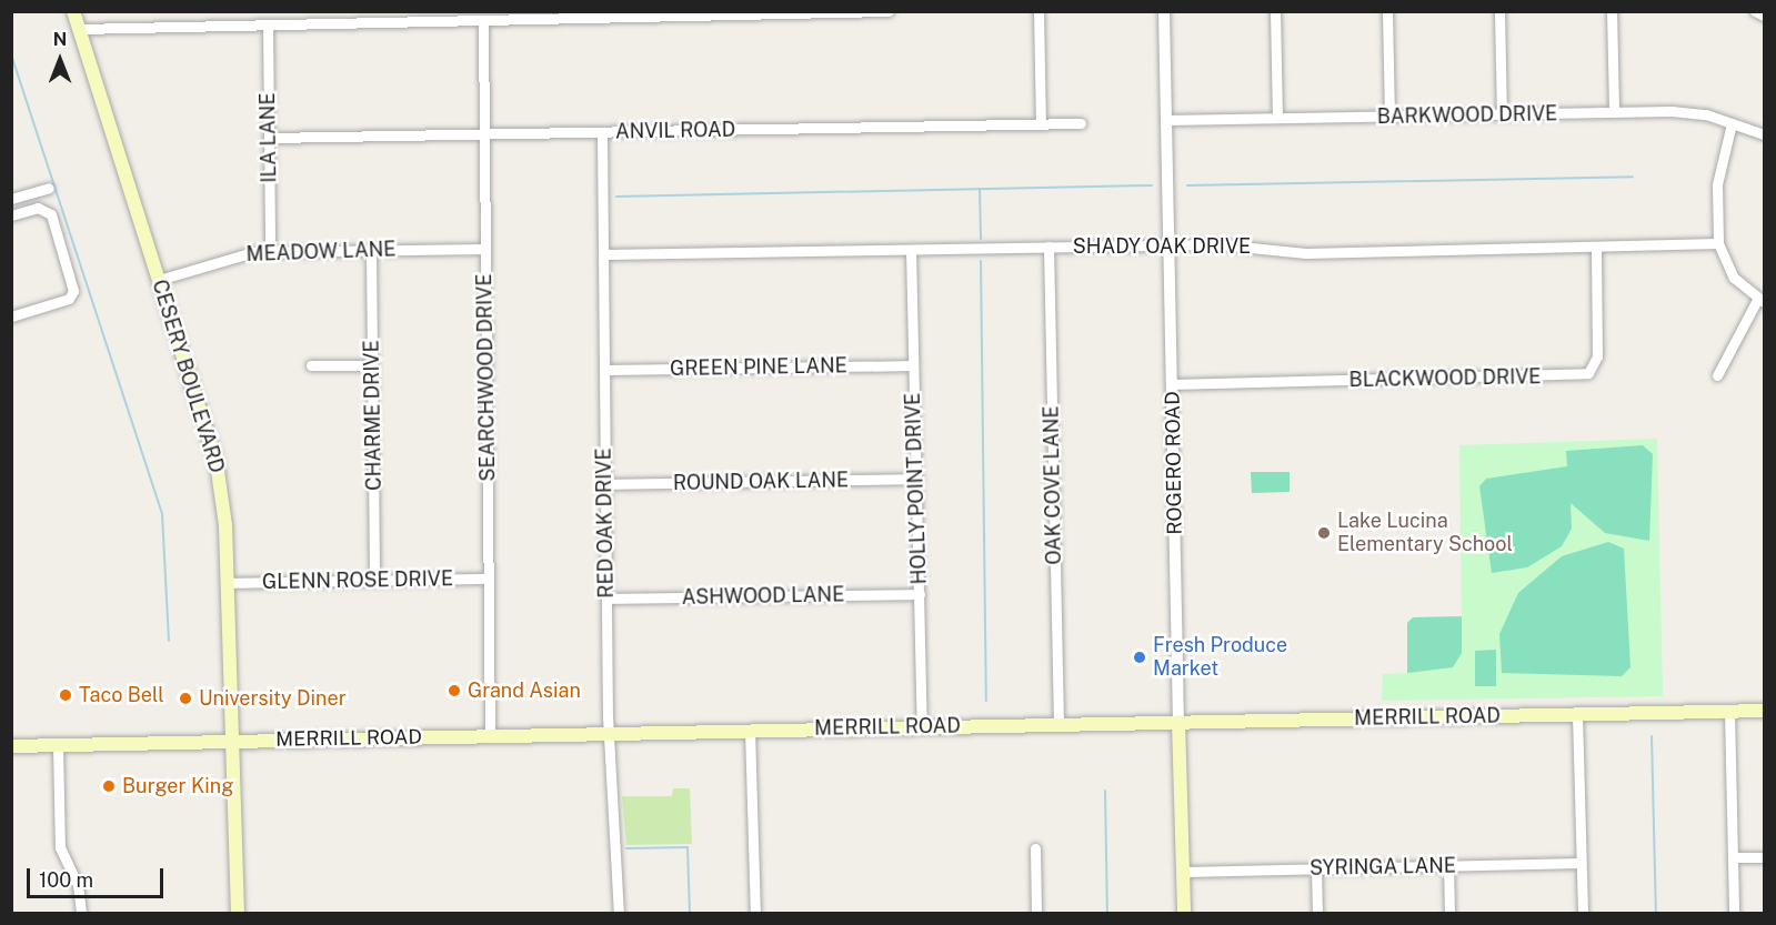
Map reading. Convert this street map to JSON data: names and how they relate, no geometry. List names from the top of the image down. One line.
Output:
{"streets":{"main road":["CESERY BOULEVARD","ROGERO ROAD","MERRILL ROAD"],"street":["BARKWOOD DRIVE","ANVIL ROAD","ILA LANE","SHADY OAK DRIVE","MEADOW LANE","GREEN PINE LANE","SEARCHWOOD DRIVE","BLACKWOOD DRIVE","CHARME DRIVE","ROUND OAK LANE","OAK COVE LANE","HOLLY POINT DRIVE","RED OAK DRIVE","GLENN ROSE DRIVE","ASHWOOD LANE","SYRINGA LANE"]},"crossings":[["BARKWOOD DRIVE","ROGERO ROAD"],["ANVIL ROAD","ILA LANE"],["ANVIL ROAD","SEARCHWOOD DRIVE"],["ANVIL ROAD","RED OAK DRIVE"],["ILA LANE","MEADOW LANE"],["SHADY OAK DRIVE","BLACKWOOD DRIVE"],["SHADY OAK DRIVE","ROGERO ROAD"],["SHADY OAK DRIVE","OAK COVE LANE"],["SHADY OAK DRIVE","HOLLY POINT DRIVE"],["SHADY OAK DRIVE","RED OAK DRIVE"],["MEADOW LANE","CESERY BOULEVARD"],["MEADOW LANE","SEARCHWOOD DRIVE"],["MEADOW LANE","CHARME DRIVE"],["GREEN PINE LANE","HOLLY POINT DRIVE"],["GREEN PINE LANE","RED OAK DRIVE"],["CESERY BOULEVARD","GLENN ROSE DRIVE"],["CESERY BOULEVARD","MERRILL ROAD"],["SEARCHWOOD DRIVE","GLENN ROSE DRIVE"],["SEARCHWOOD DRIVE","MERRILL ROAD"],["BLACKWOOD DRIVE","ROGERO ROAD"],["CHARME DRIVE","GLENN ROSE DRIVE"],["ROGERO ROAD","MERRILL ROAD"],["ROGERO ROAD","SYRINGA LANE"],["ROUND OAK LANE","HOLLY POINT DRIVE"],["ROUND OAK LANE","RED OAK DRIVE"],["OAK COVE LANE","MERRILL ROAD"],["HOLLY POINT DRIVE","ASHWOOD LANE"],["HOLLY POINT DRIVE","MERRILL ROAD"],["RED OAK DRIVE","ASHWOOD LANE"],["RED OAK DRIVE","MERRILL ROAD"]],"places":["Lake Lucina Elementary School","Fresh Produce Market","Grand Asian","Taco Bell","University Diner","Burger King"],"scale_bar":"100 m","north":"top"}
